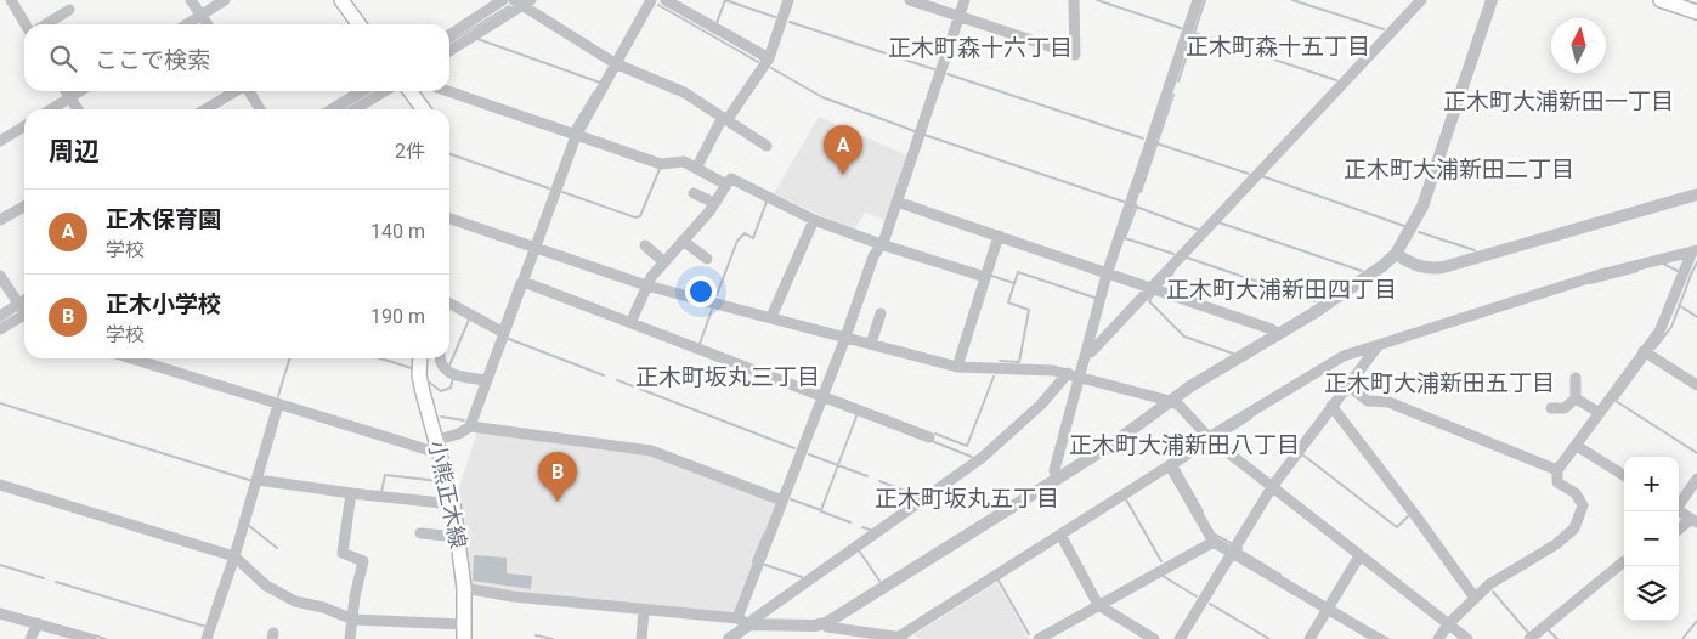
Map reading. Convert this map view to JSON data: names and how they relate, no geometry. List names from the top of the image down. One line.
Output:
{"streets":{"main road":["小熊正木線"]},"districts":["正木町森十五丁目","正木町森十六丁目","正木町大浦新田一丁目","正木町大浦新田二丁目","正木町大浦新田四丁目","正木町坂丸三丁目","正木町大浦新田五丁目","正木町大浦新田八丁目","正木町坂丸五丁目"],"north":"top","page":{"search":"ここで検索","heading":["周辺","2件"],"pins":["A","B"],"list":[{"mark":"A","name":"正木保育園","note":"学校","value":"140 m"},{"mark":"B","name":"正木小学校","note":"学校","value":"190 m"}],"map_buttons":["+","−"]}}
